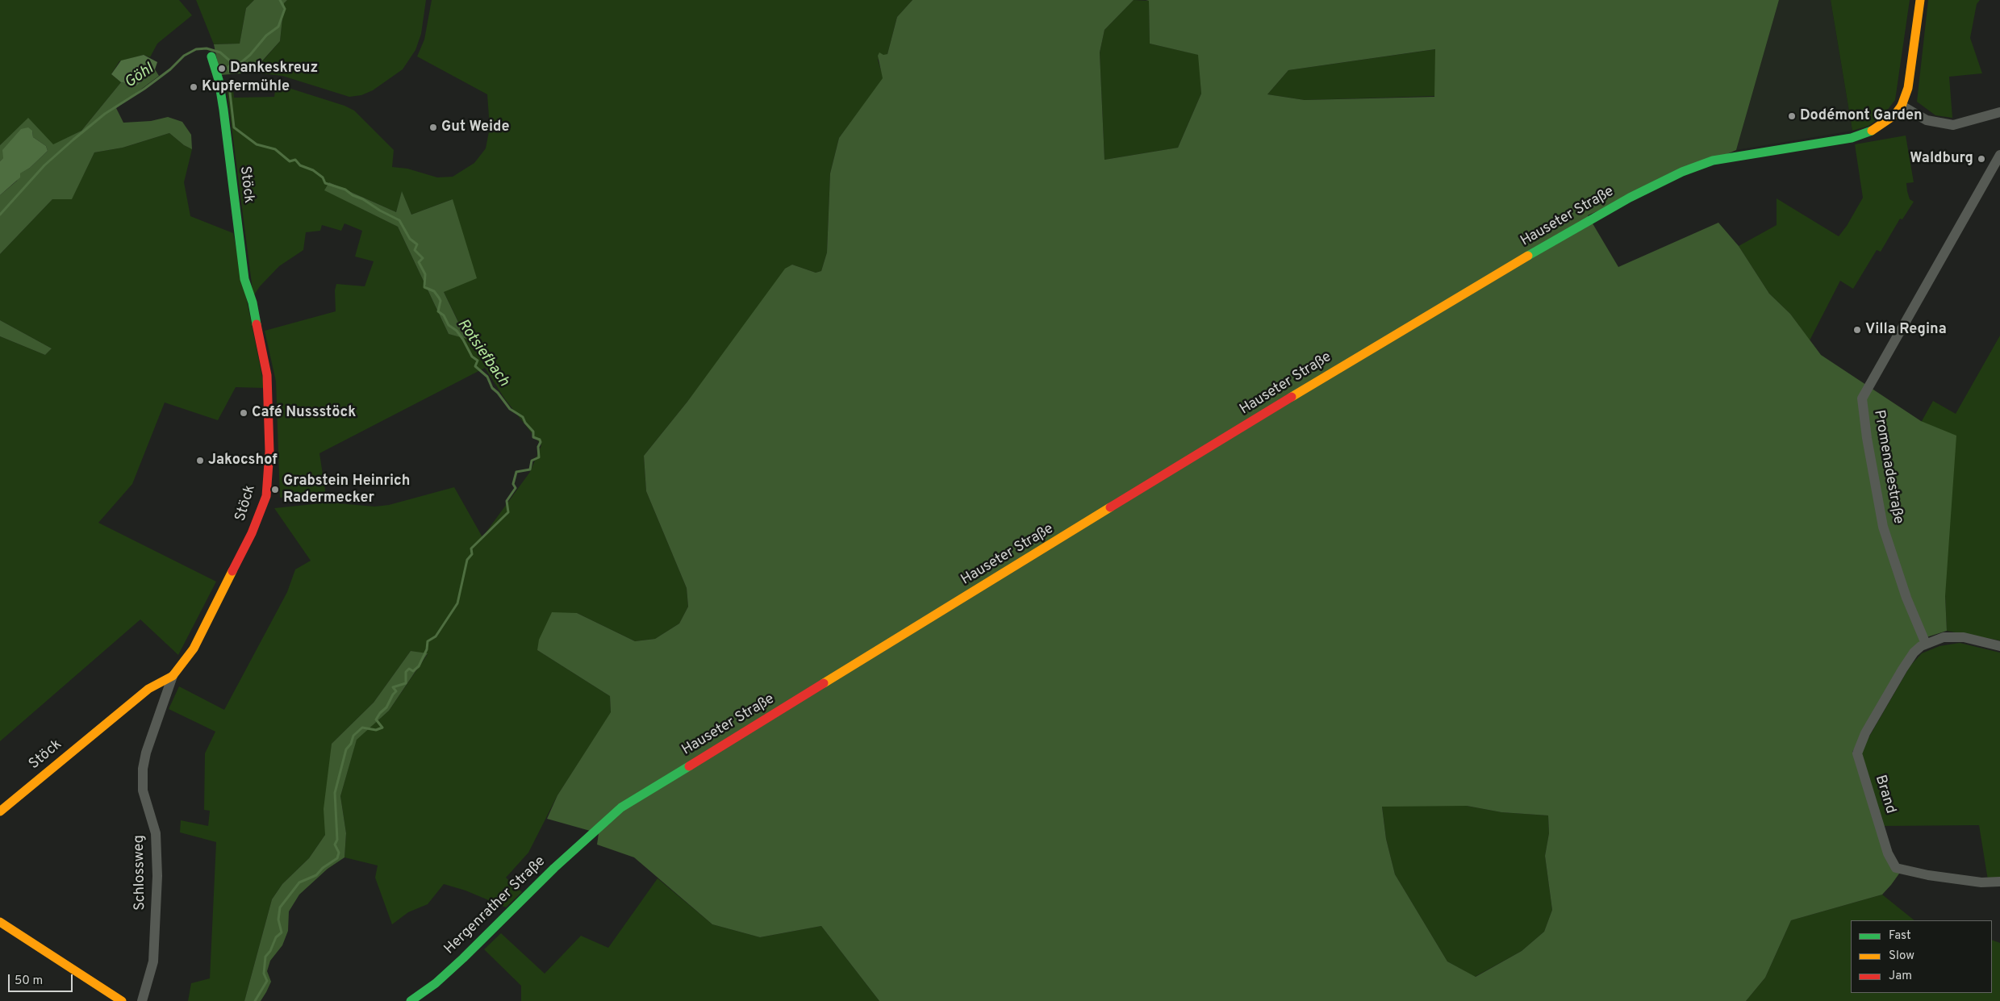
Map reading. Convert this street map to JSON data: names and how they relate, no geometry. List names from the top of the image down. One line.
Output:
{"streets":{"street":["Stöck","Hauseter Straße","Promenadestraße","Brand","Schlossweg","Hergenrather Straße"]},"crossings":[["Stöck","Schlossweg"],["Hauseter Straße","Hergenrather Straße"],["Promenadestraße","Brand"]],"water":["Göhl","Rotsiefbach"],"places":["Dankeskreuz","Kupfermühle","Dodémont Garden","Gut Weide","Waldburg","Villa Regina","Café Nussstöck","Jakocshof","Grabstein Heinrich Radermecker"],"legend":["Fast","Slow","Jam"],"scale_bar":"50 m"}
